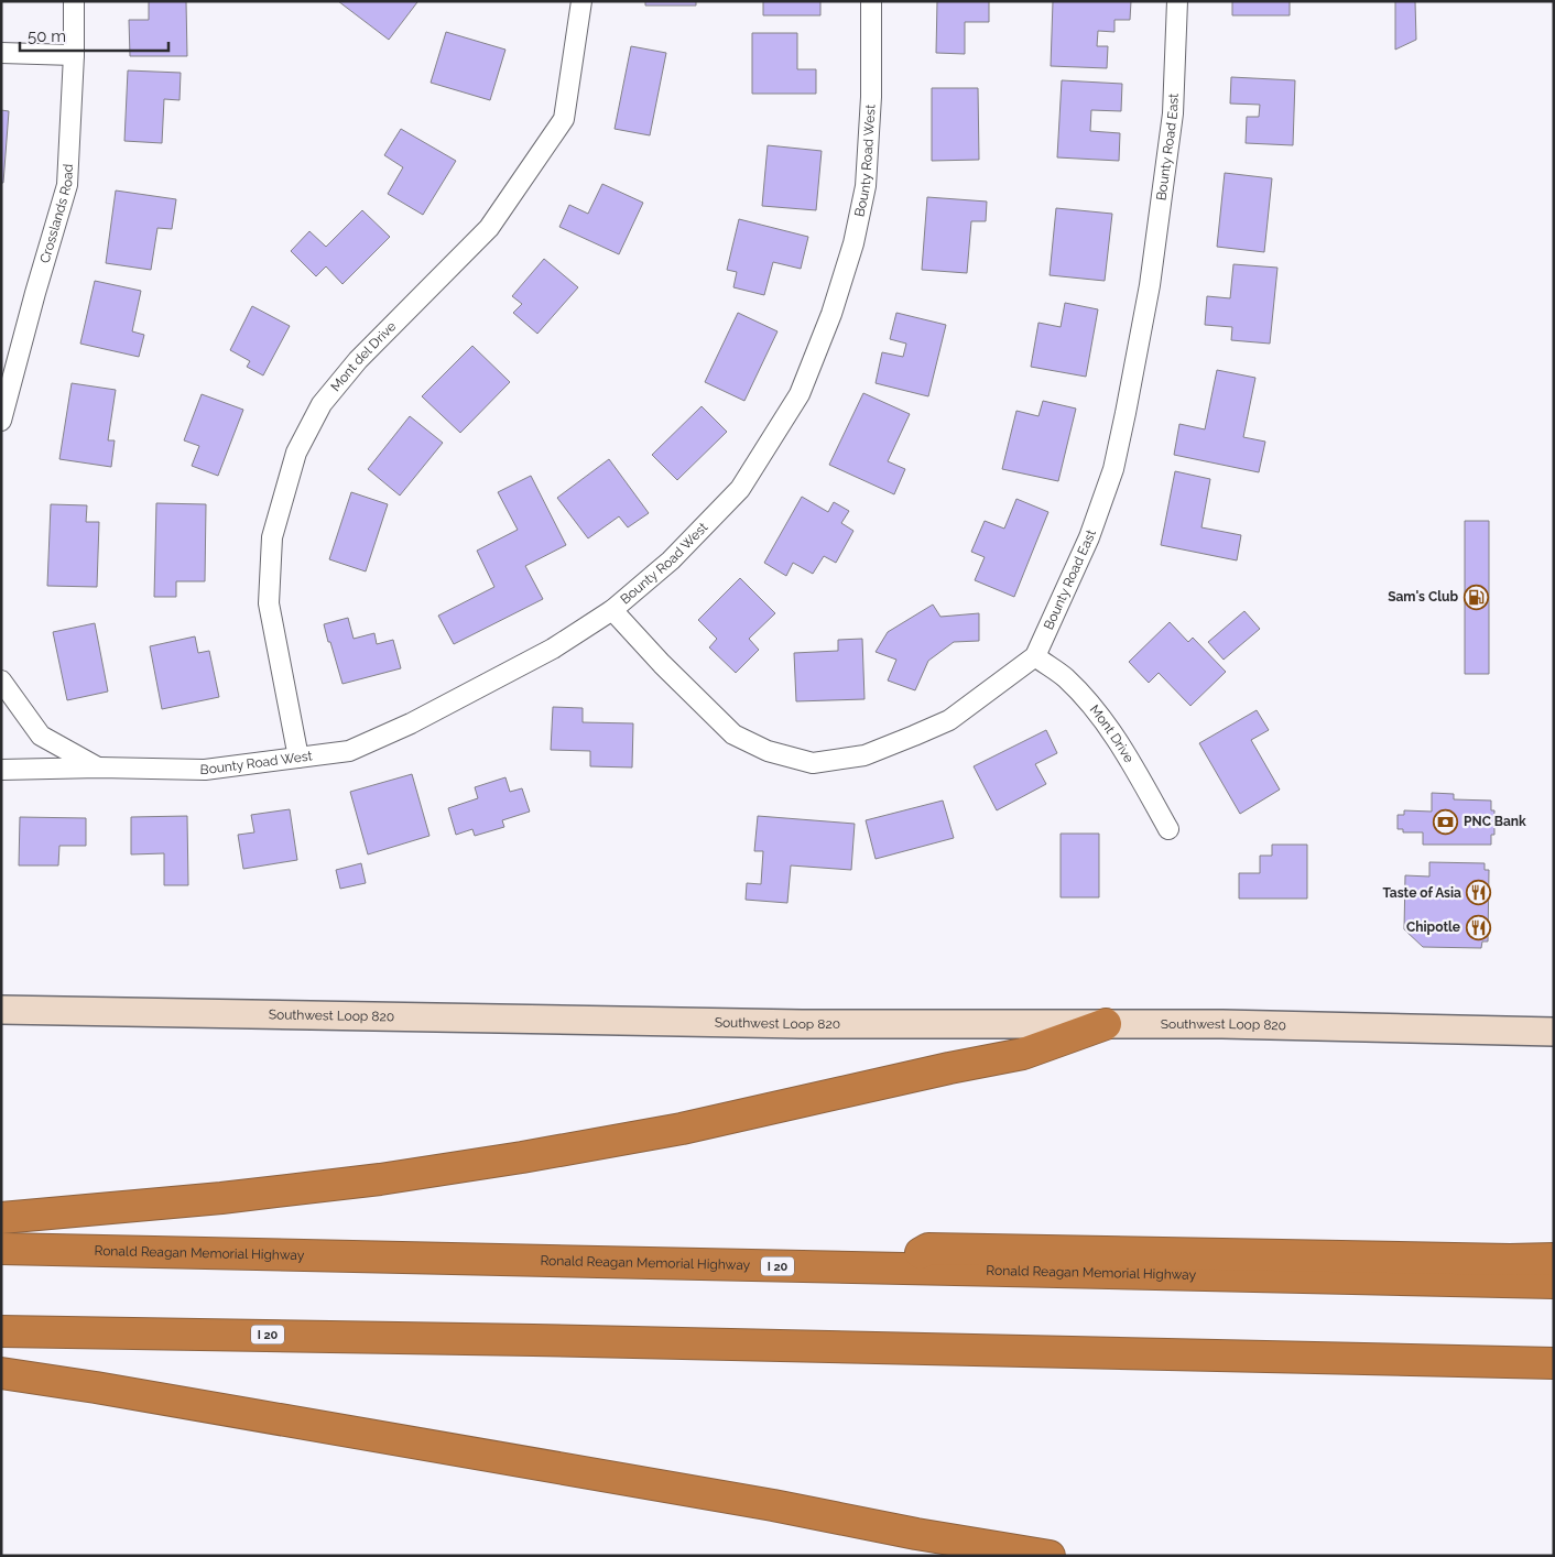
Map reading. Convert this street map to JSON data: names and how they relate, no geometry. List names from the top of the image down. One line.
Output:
{"streets":{"highway":["Ronald Reagan Memorial Highway","I 20"],"main road":["Southwest Loop 820"],"street":["Bounty Road East","Bounty Road West","Crosslands Road","Mont del Drive","Mont Drive"]},"crossings":[["Bounty Road East","Bounty Road West"],["Bounty Road East","Mont Drive"],["Bounty Road West","Mont del Drive"]],"places":{"fuel station":["Sam's Club"],"bank":["PNC Bank"],"restaurant":["Taste of Asia","Chipotle"]},"scale_bar":"50 m"}
